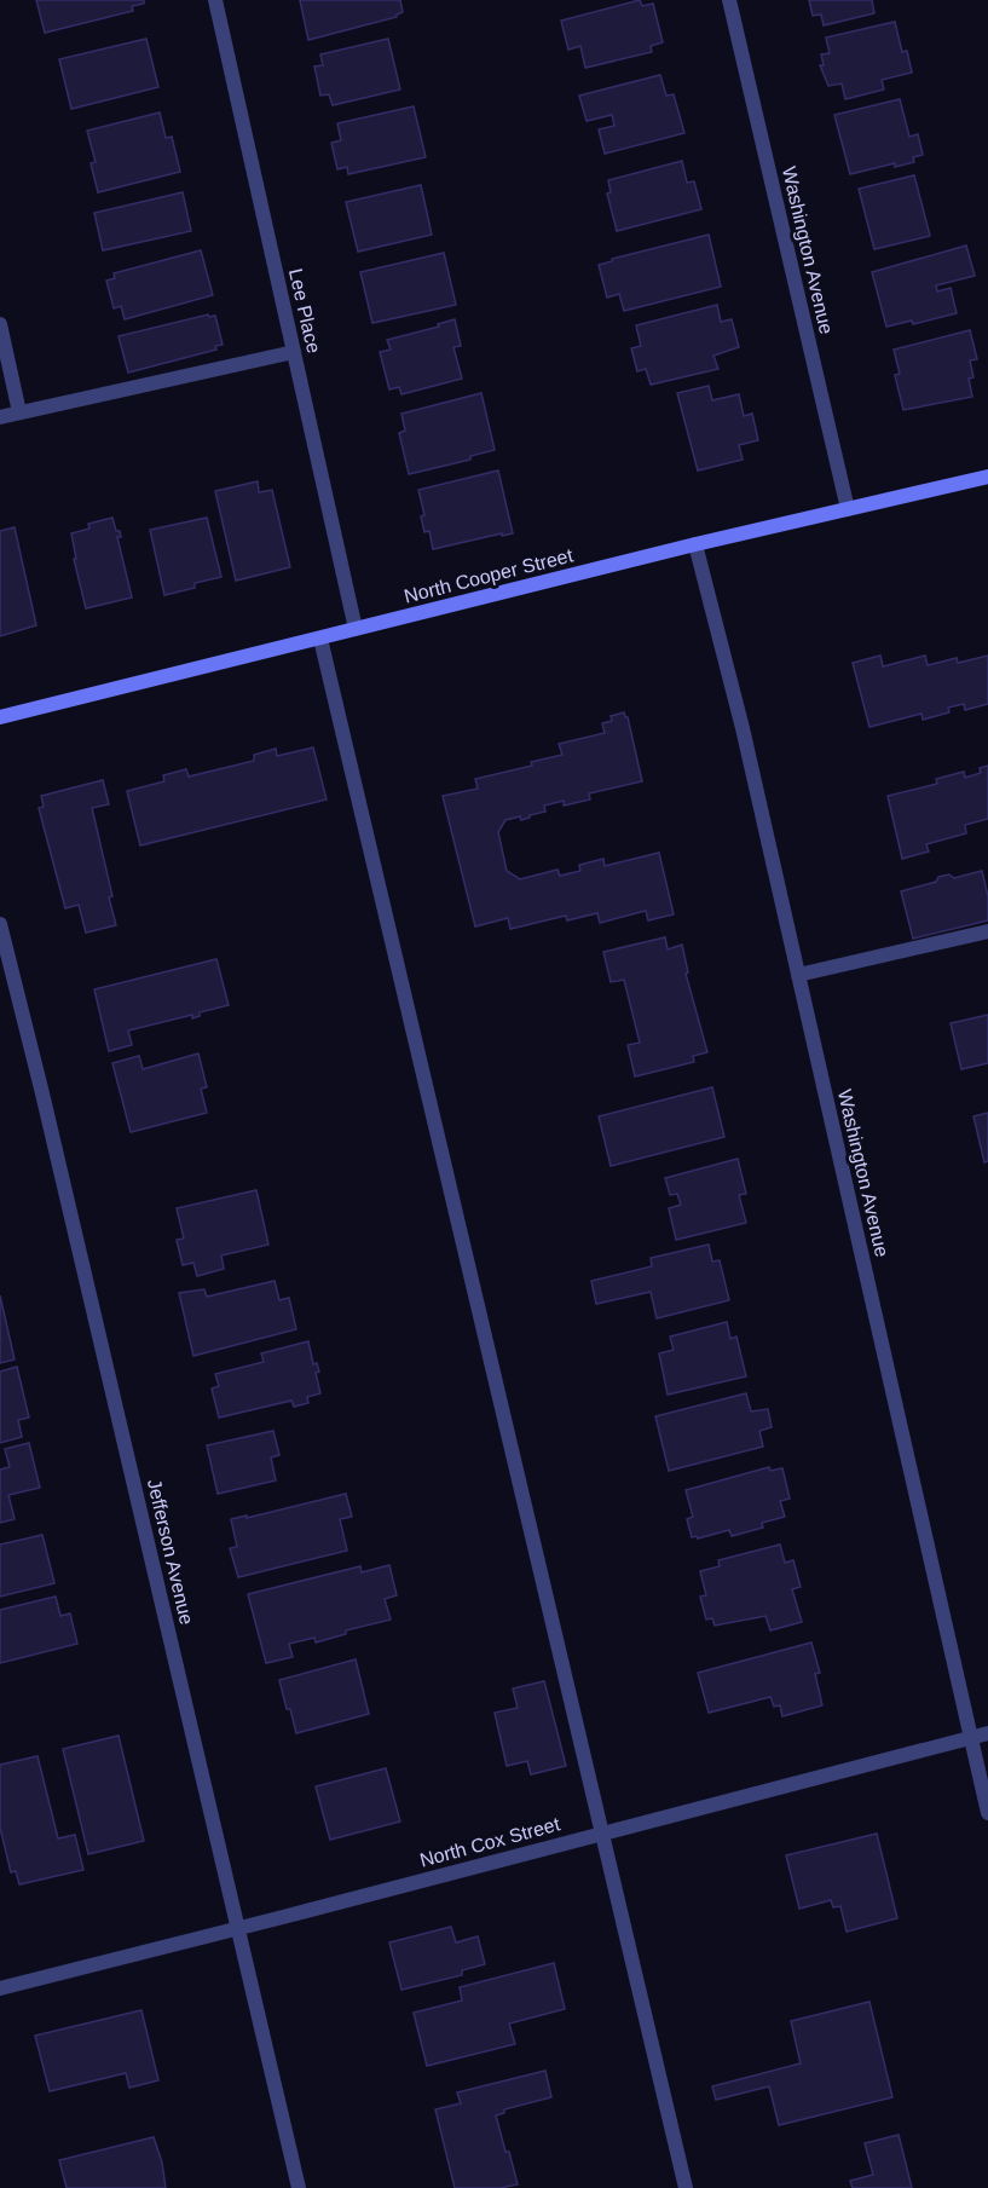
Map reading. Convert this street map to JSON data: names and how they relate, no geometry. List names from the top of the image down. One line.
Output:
{"streets":{"street":["Washington Avenue","Lee Place","North Cooper Street","Jefferson Avenue","North Cox Street"]},"crossings":[["Washington Avenue","North Cooper Street"],["Washington Avenue","North Cox Street"],["Lee Place","North Cooper Street"],["Jefferson Avenue","North Cox Street"]]}
